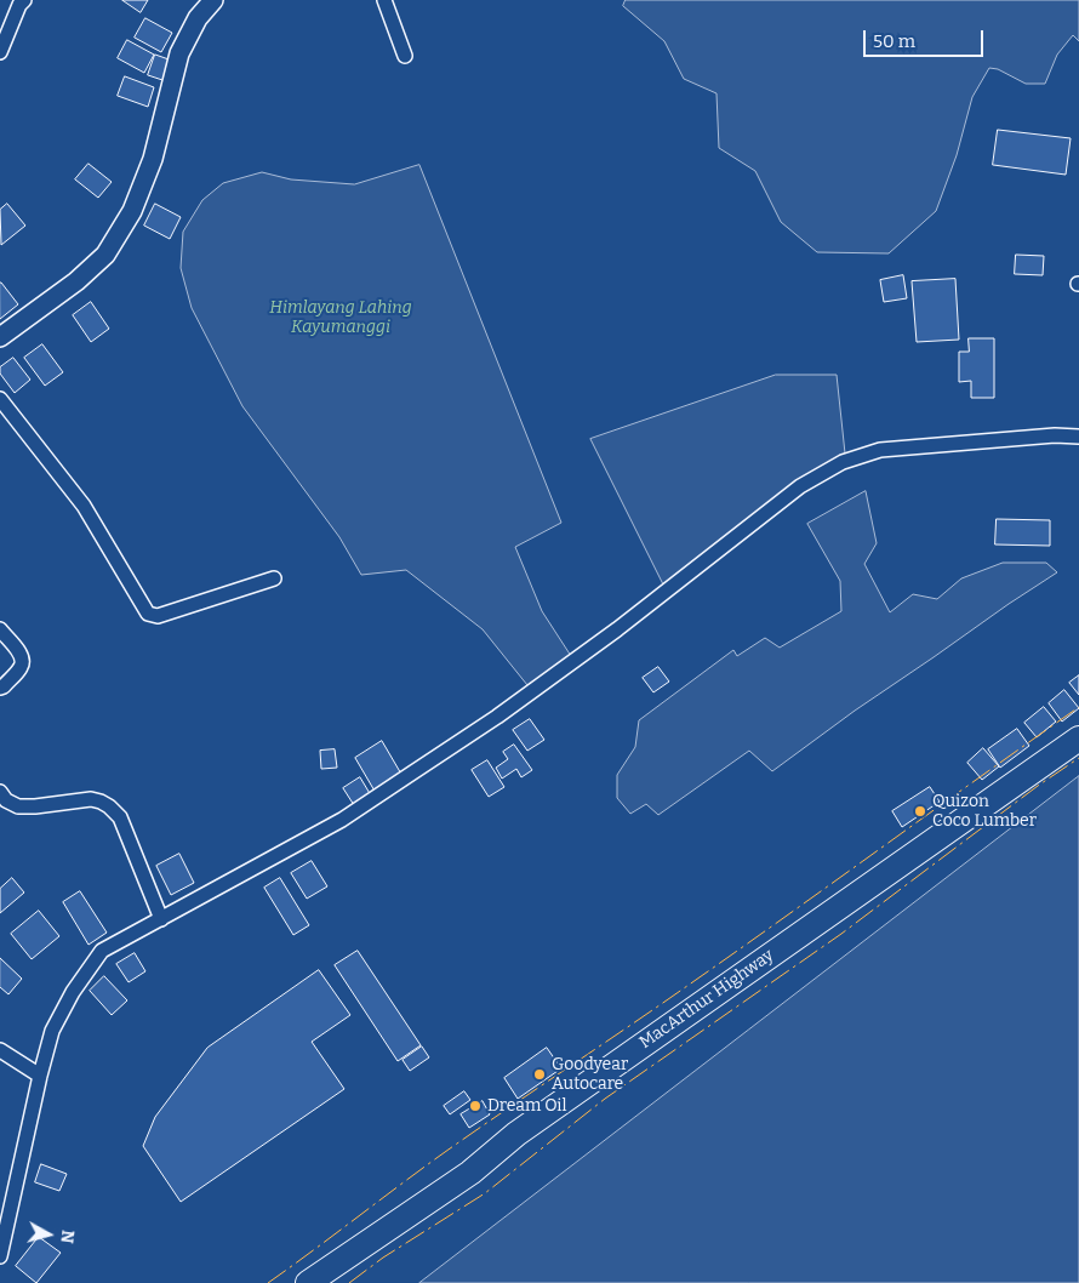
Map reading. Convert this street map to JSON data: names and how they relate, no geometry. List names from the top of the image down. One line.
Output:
{"streets":{"highway":["MacArthur Highway"]},"parks":["Himlayang Lahing Kayumanggi"],"places":["Quizon Coco Lumber","Goodyear Autocare","Dream Oil"],"scale_bar":"50 m","north":"right"}
